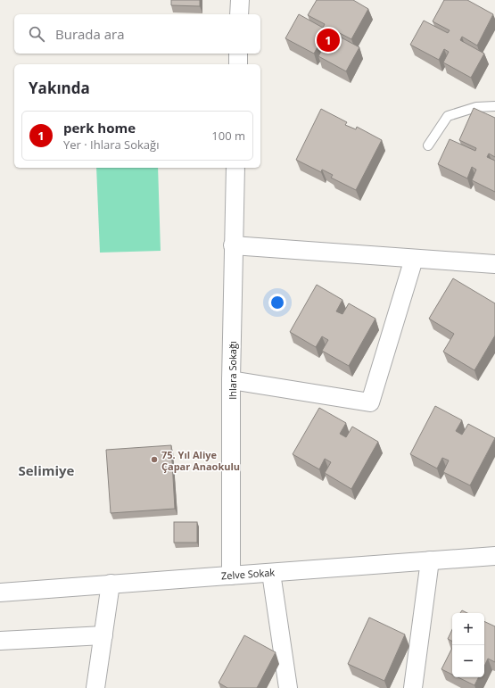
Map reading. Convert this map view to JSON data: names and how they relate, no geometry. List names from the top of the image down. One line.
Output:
{"streets":{"street":["Ihlara Sokağı","Zelve Sokak"]},"crossings":[["Ihlara Sokağı","Zelve Sokak"]],"districts":["Selimiye"],"places":["75. Yıl Aliye Çapar Anaokulu"],"page":{"search":"Burada ara","pins":"1","heading":"Yakında","list":[{"mark":"1","name":"perk home","note":"Yer · Ihlara Sokağı","value":"100 m"}],"map_buttons":["+","−"]}}
